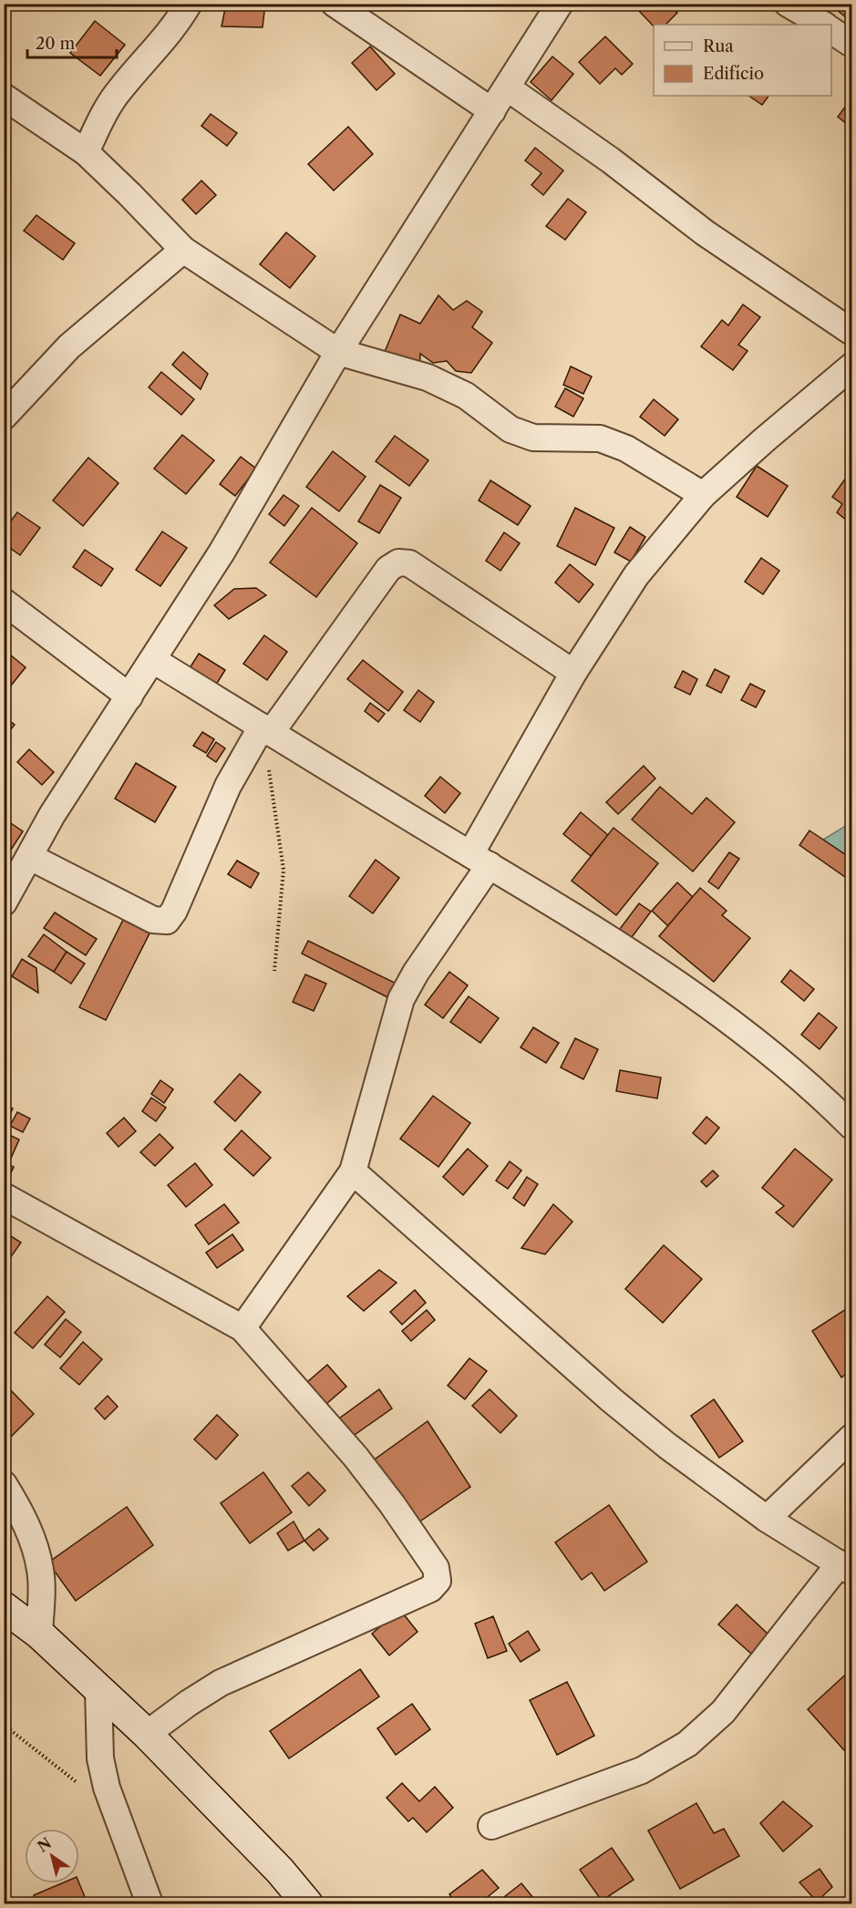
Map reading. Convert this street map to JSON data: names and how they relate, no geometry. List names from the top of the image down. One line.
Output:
{"legend":["Rua","Edifício"],"scale_bar":"20 m","north":"top left"}
